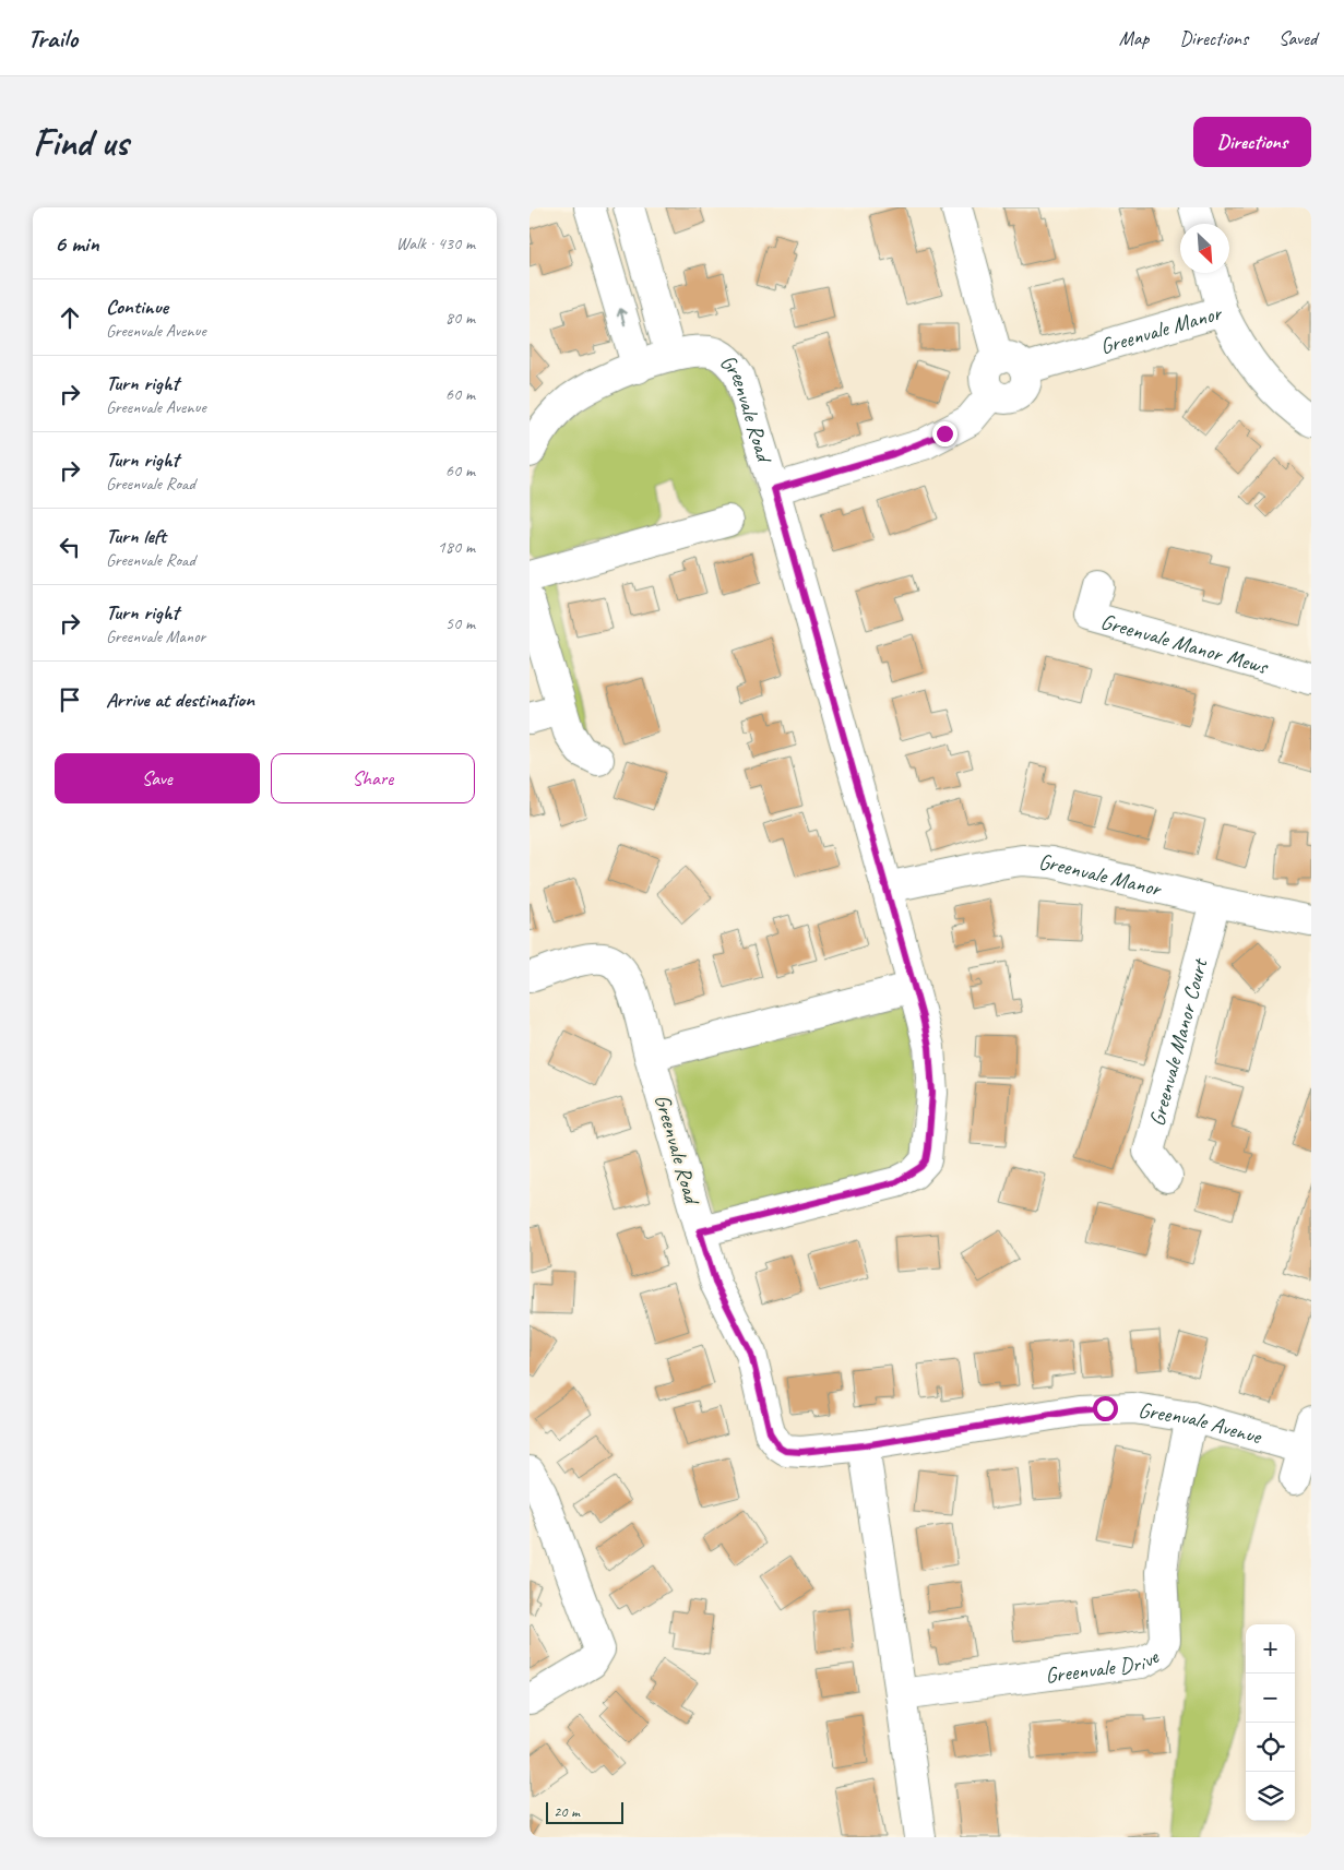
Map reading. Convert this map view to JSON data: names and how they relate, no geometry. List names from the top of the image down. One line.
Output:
{"streets":{"street":["Greenvale Manor","Greenvale Road","Greenvale Manor Mews","Greenvale Manor Court","Greenvale Avenue","Greenvale Drive"]},"crossings":[["Greenvale Manor","Greenvale Road"],["Greenvale Manor","Greenvale Manor Court"],["Greenvale Road","Greenvale Avenue"],["Greenvale Avenue","Greenvale Drive"]],"scale_bar":"20 m","north":"bottom right","page":{"header":"Trailo","nav":["Map","Directions","Saved"],"buttons":["Directions",["Save","Share"]],"title":"Find us","heading":["6 min","Walk · 430 m"],"list":[["Continue","Greenvale Avenue","80 m"],["Turn right","Greenvale Avenue","60 m"],["Turn right","Greenvale Road","60 m"],["Turn left","Greenvale Road","180 m"],["Turn right","Greenvale Manor","50 m"],"Arrive at destination"],"map_buttons":["+","−"],"scale":"20 m"}}
